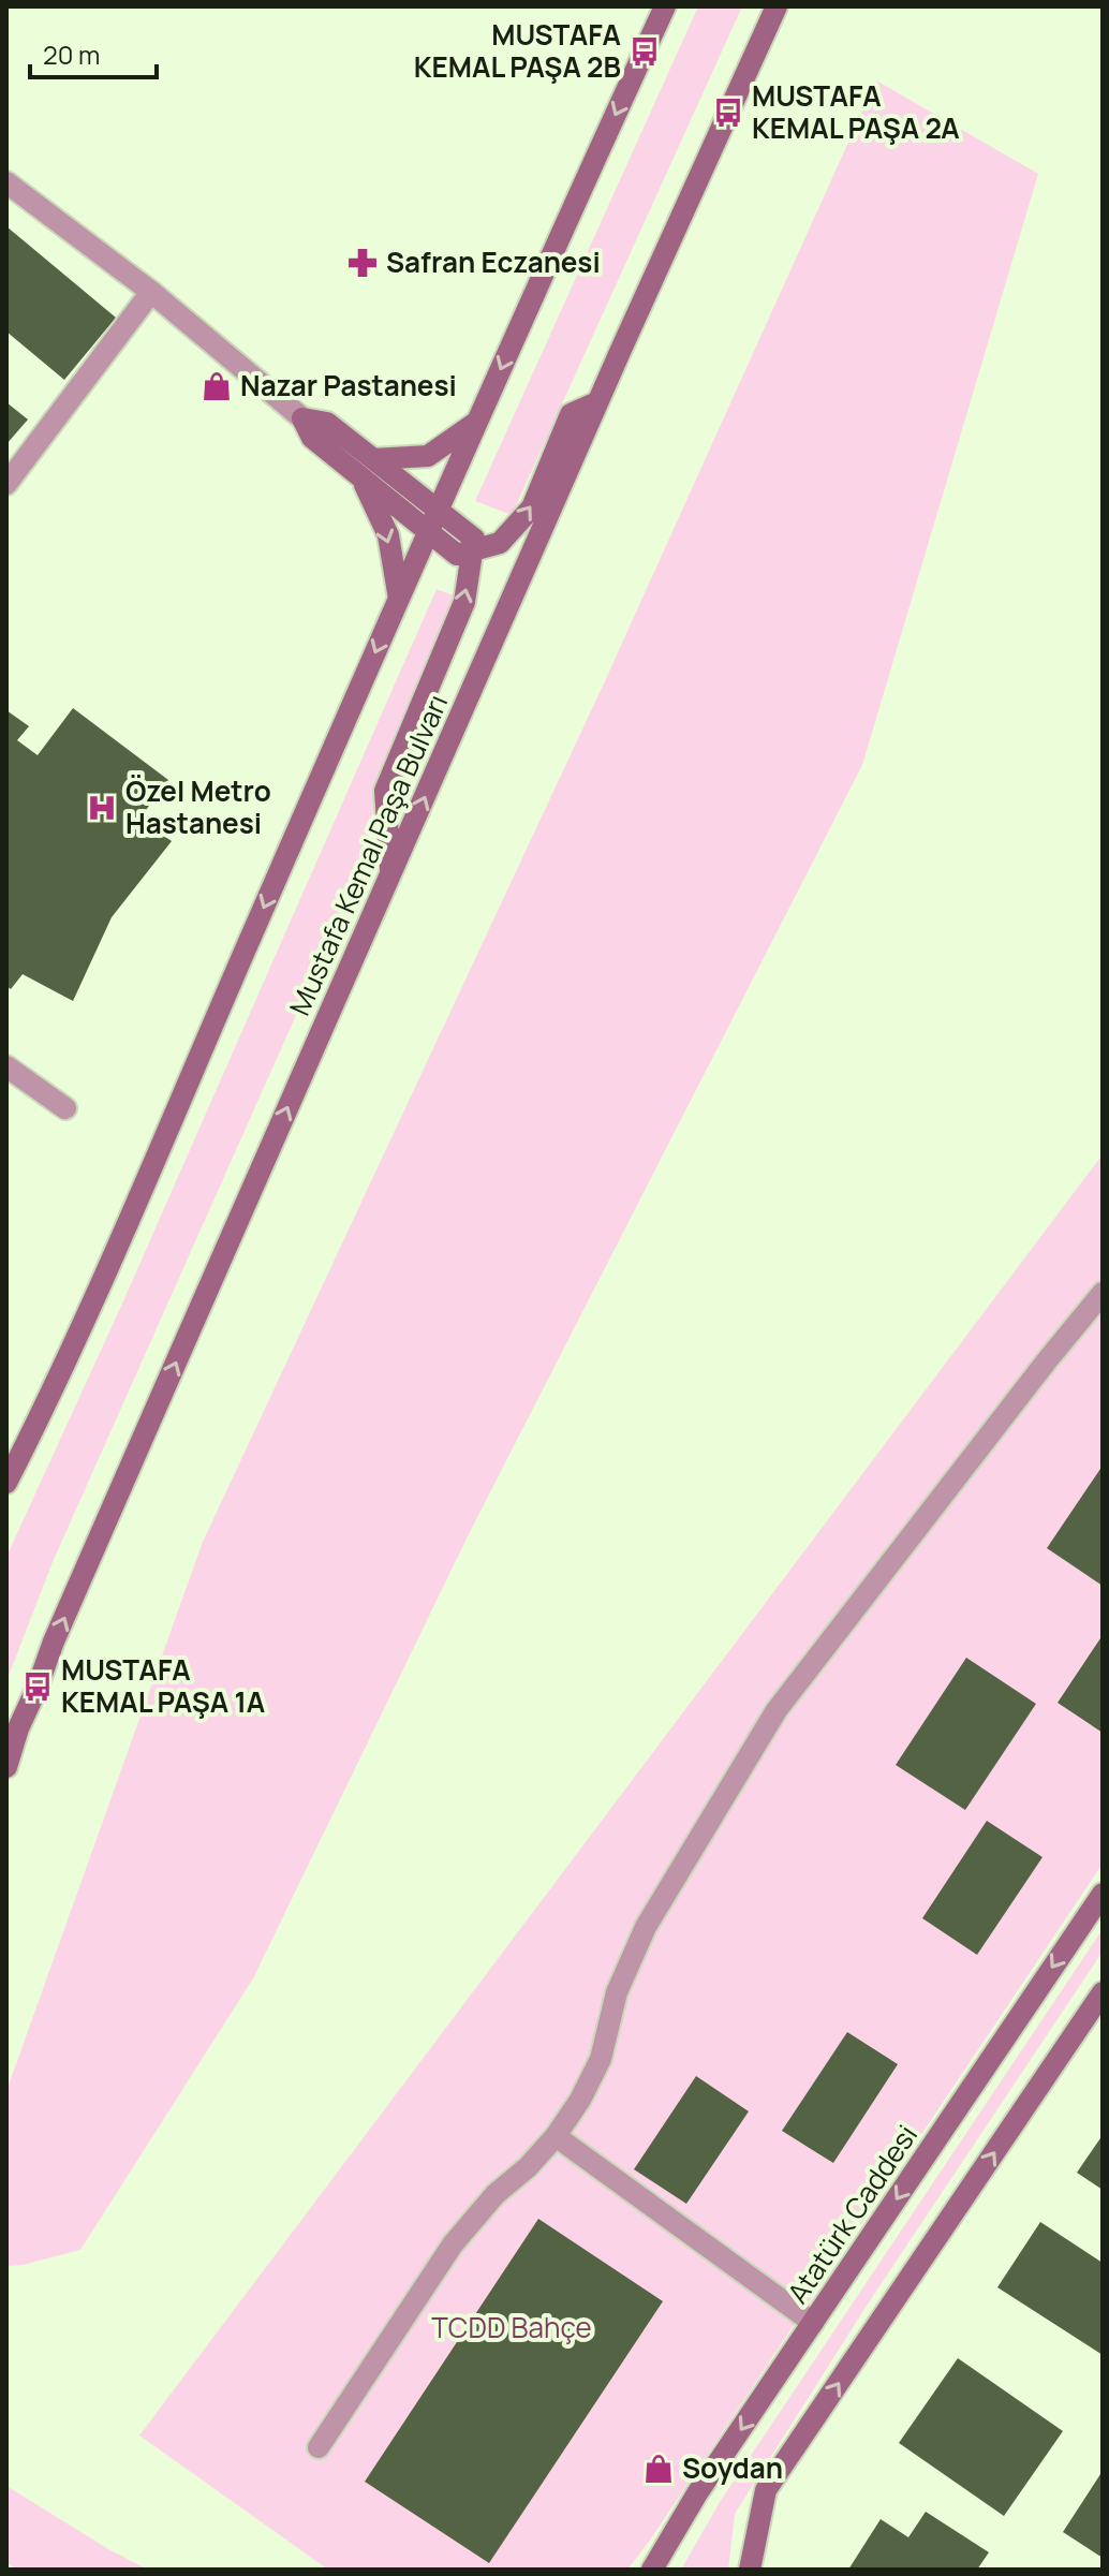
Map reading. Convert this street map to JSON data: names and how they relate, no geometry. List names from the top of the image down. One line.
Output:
{"streets":{"main road":["Mustafa Kemal Paşa Bulvarı","Atatürk Caddesi"]},"parks":["TCDD Bahçe"],"places":{"bus stop":["MUSTAFA KEMAL PAŞA 2B","MUSTAFA KEMAL PAŞA 2A","MUSTAFA KEMAL PAŞA 1A"],"pharmacy":["Safran Eczanesi"],"shop":["Nazar Pastanesi","Soydan"],"hospital":["Özel Metro Hastanesi"]},"scale_bar":"20 m"}
